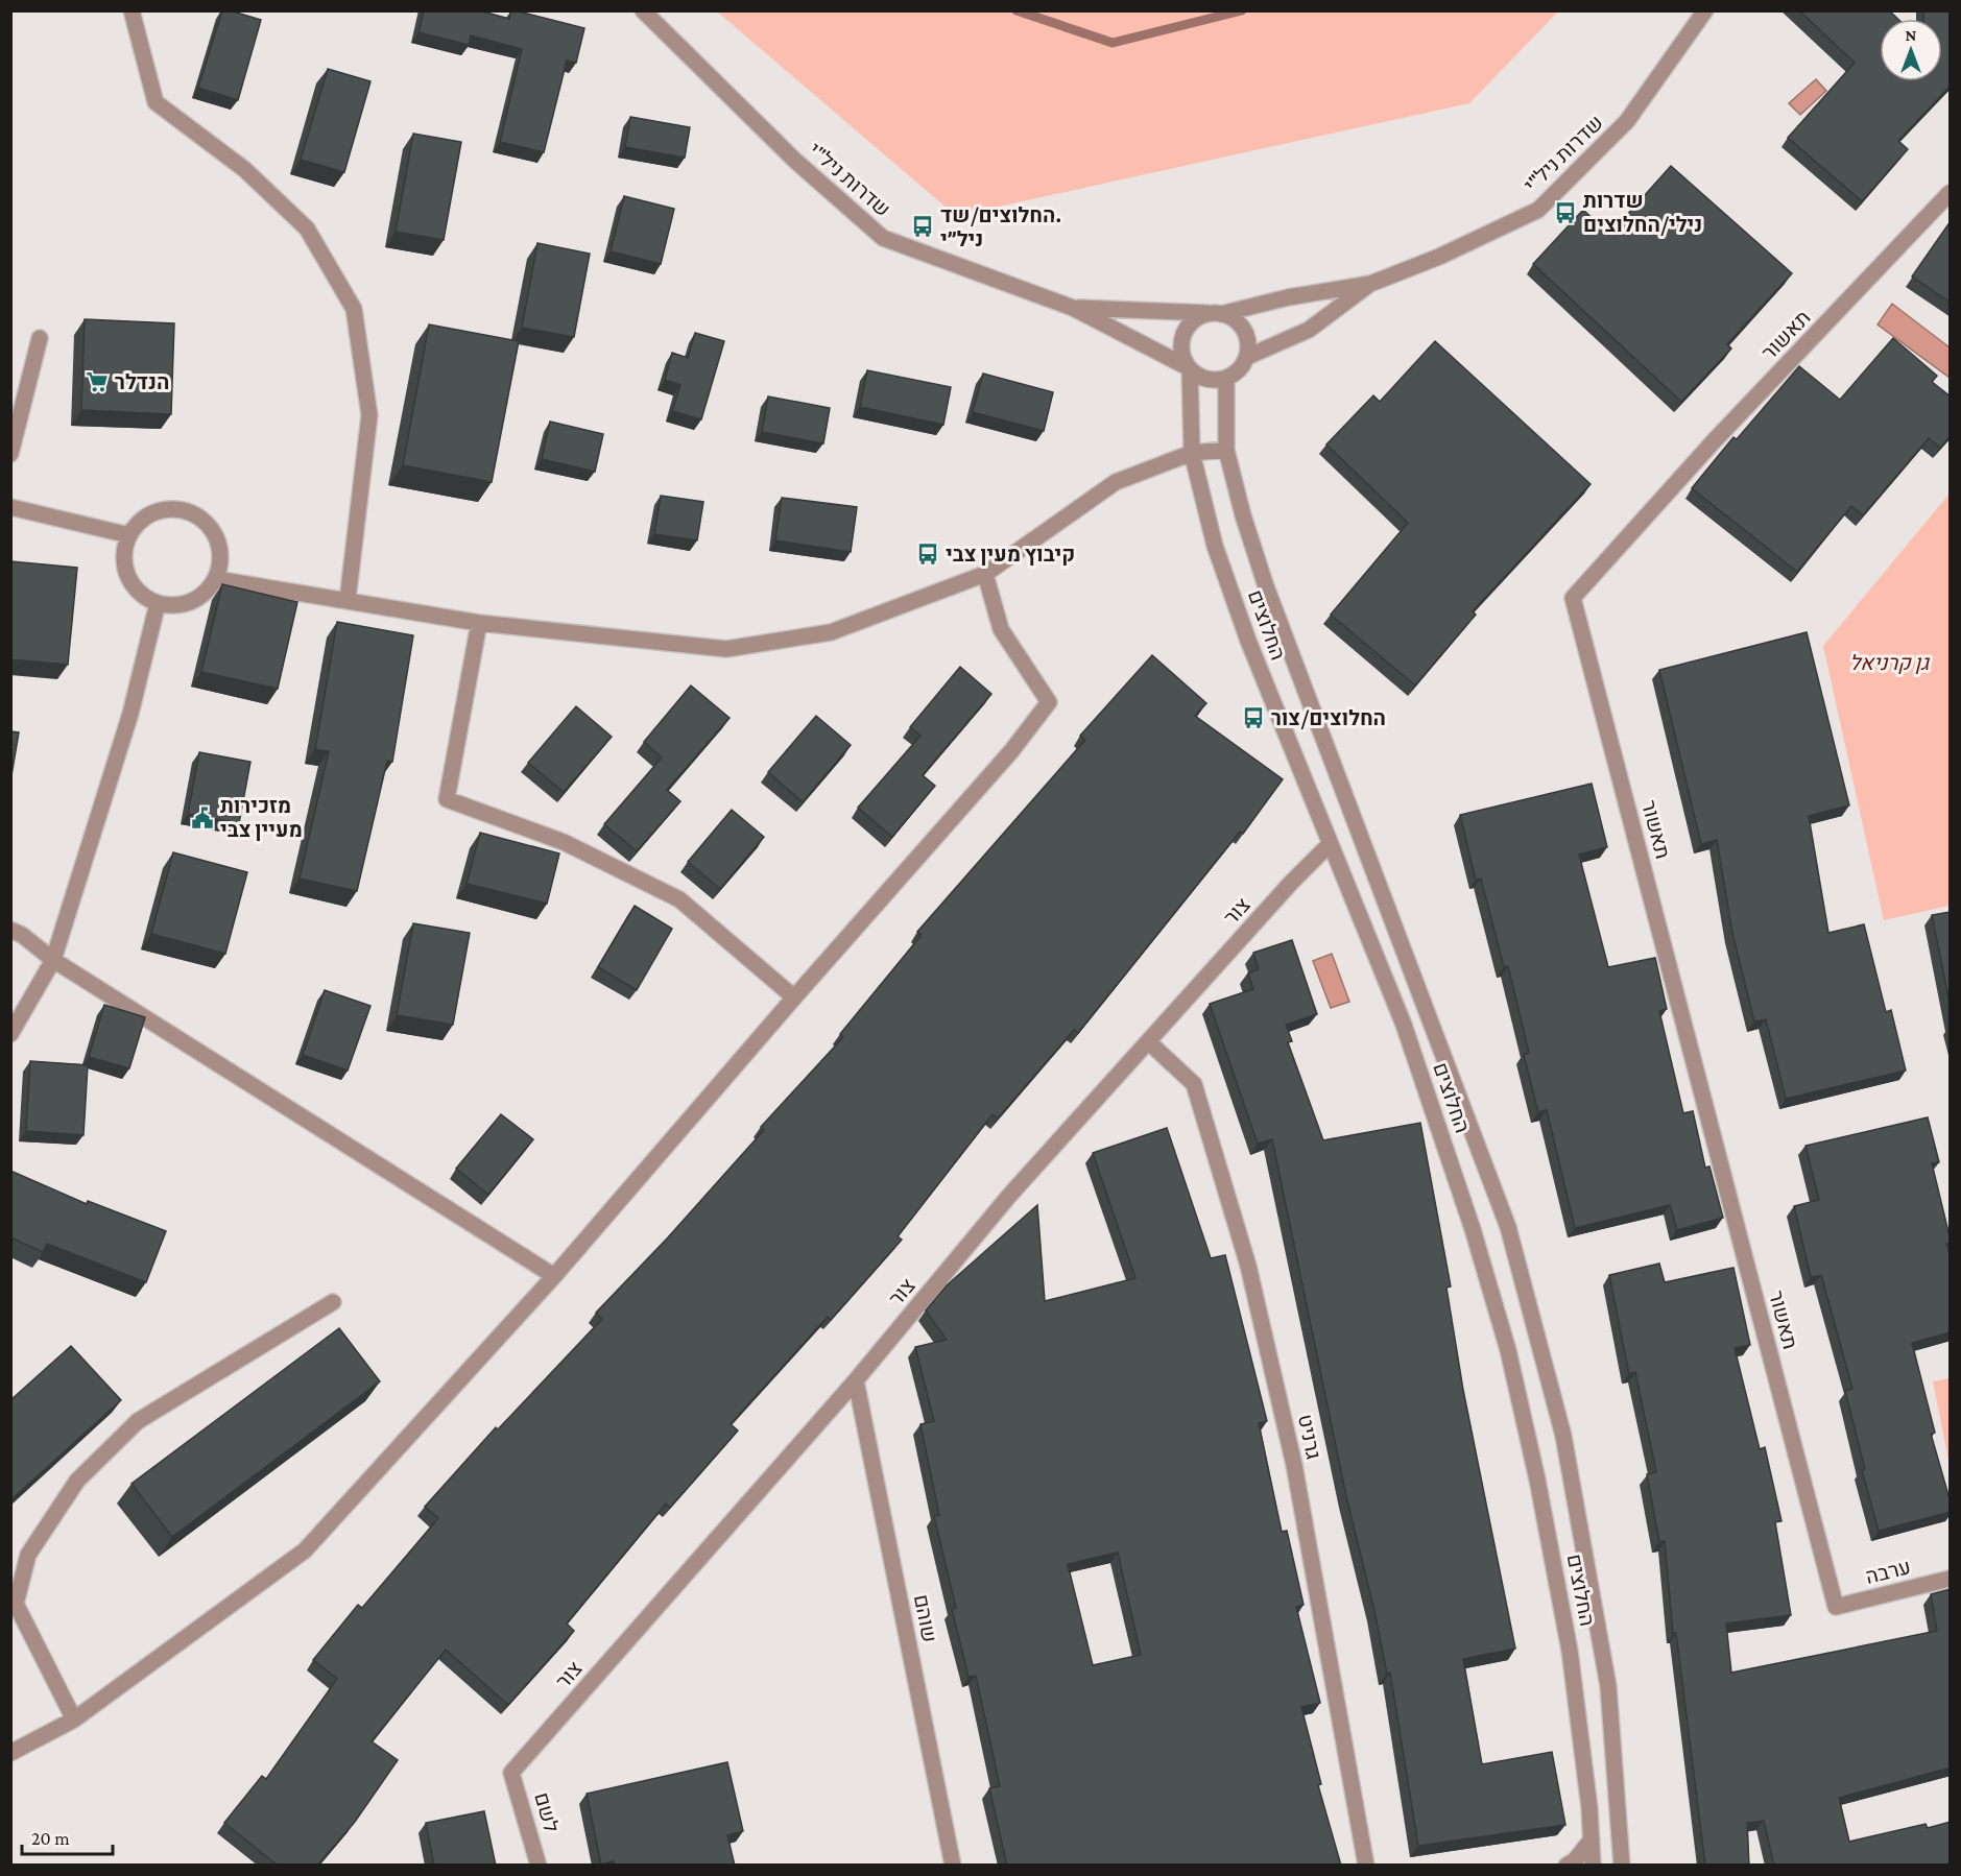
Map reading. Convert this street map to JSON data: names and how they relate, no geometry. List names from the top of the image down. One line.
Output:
{"streets":{"street":["שדרות ניל\"י","תאשור","החלוצים","צור","גרניט","ערבה","שוהם","לשם"]},"crossings":[["שדרות ניל\"י","החלוצים"],["תאשור","ערבה"],["החלוצים","צור"],["צור","גרניט"],["צור","שוהם"],["צור","לשם"]],"parks":["גן קרניאל"],"places":{"bus stop":["שדרות נילי/החלוצים","החלוצים/שד. ניל״י","קיבוץ מעין צבי","החלוצים/צור"],"supermarket":["הנדלר"],"public building":["מזכירות מעיין צבי"]},"scale_bar":"20 m","north":"top"}
